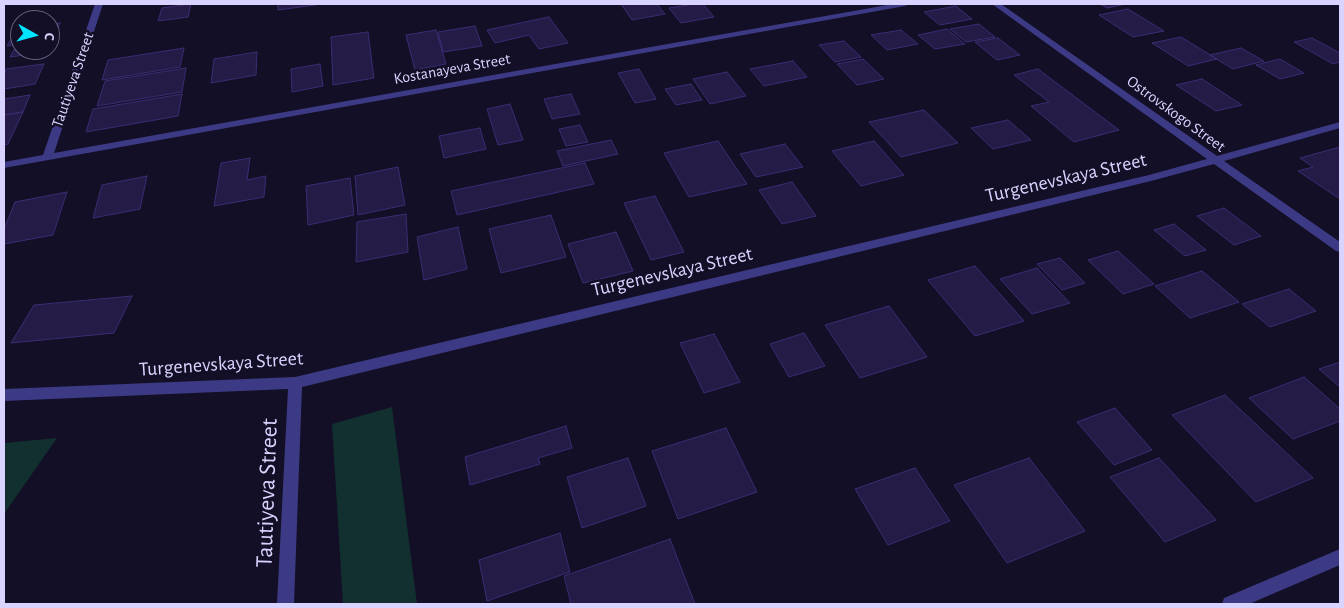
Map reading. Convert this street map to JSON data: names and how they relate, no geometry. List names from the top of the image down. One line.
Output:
{"streets":{"street":["Kostanayeva Street","Tautiyeva Street","Ostrovskogo Street","Turgenevskaya Street"]},"crossings":[["Kostanayeva Street","Tautiyeva Street"],["Tautiyeva Street","Turgenevskaya Street"],["Ostrovskogo Street","Turgenevskaya Street"]],"north":"right"}
